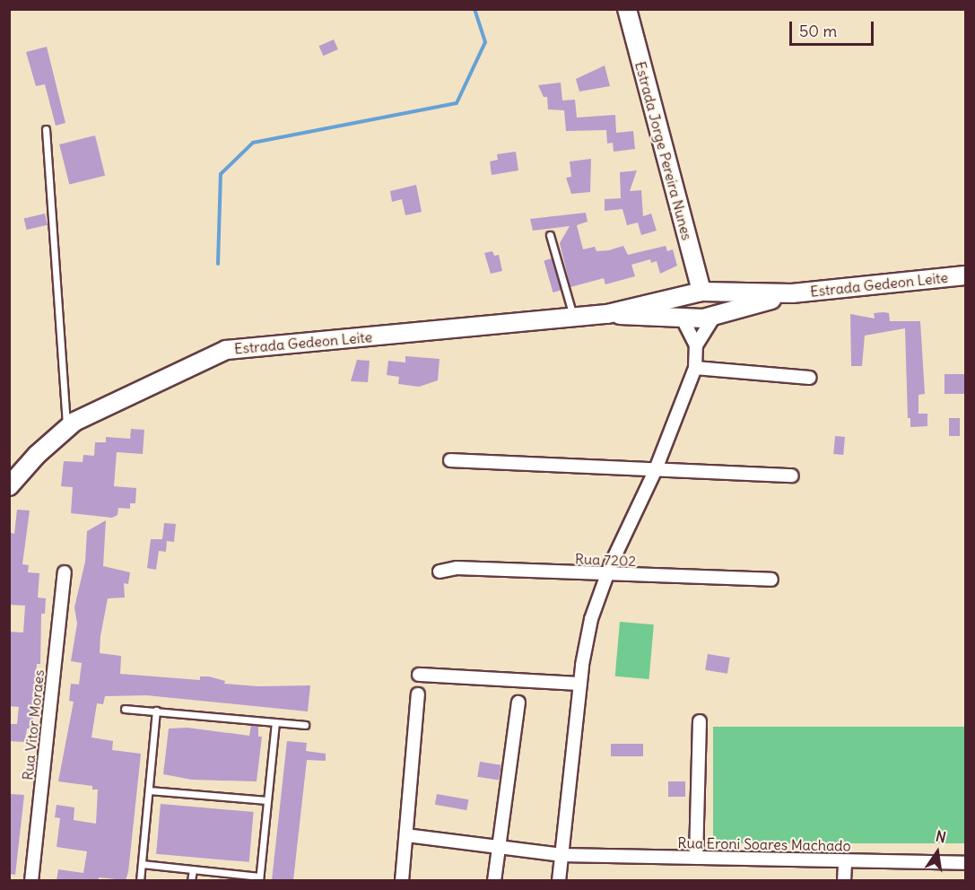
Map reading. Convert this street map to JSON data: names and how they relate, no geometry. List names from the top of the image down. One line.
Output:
{"streets":{"main road":["Estrada Jorge Pereira Nunes","Estrada Gedeon Leite"],"street":["Rua 7202","Rua Vitor Moraes","Rua Eroni Soares Machado"]},"crossings":[["Estrada Jorge Pereira Nunes","Estrada Gedeon Leite"]],"scale_bar":"50 m","north":"top"}
